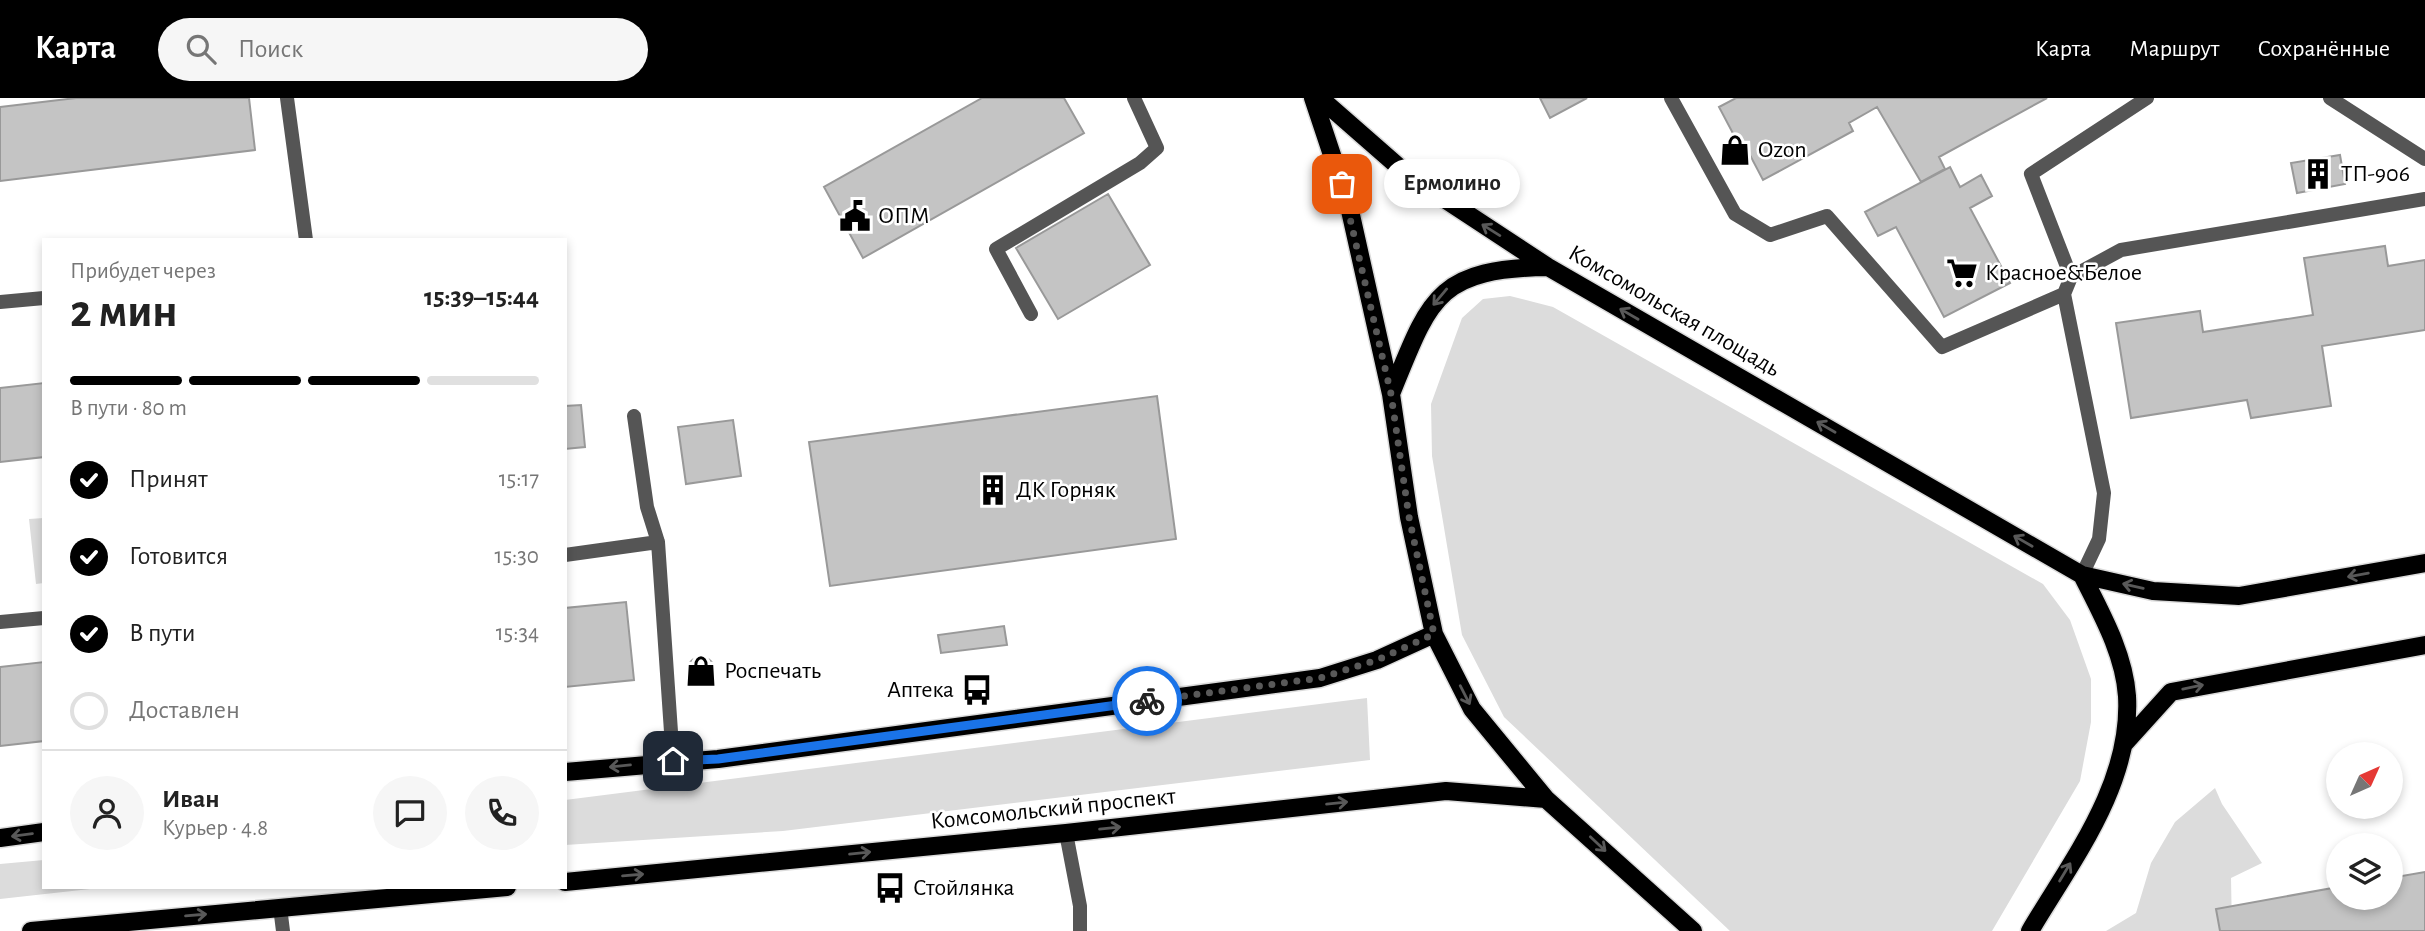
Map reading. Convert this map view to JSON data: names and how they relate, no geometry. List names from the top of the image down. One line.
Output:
{"streets":{"main road":["Комсомольская площадь","Комсомольский проспект"]},"one_way":["Комсомольская площадь"],"places":{"shop":["Ozon","Роспечать"],"building":["ТП-906","ДК Горняк"],"other":["Ермолино"],"public building":["ОПМ"],"supermarket":["Красное&Белое"],"bus stop":["Аптека","Стойлянка"]},"north":"top right","page":{"header":"Карта","search":"Поиск","nav":["Карта","Маршрут","Сохранённые"],"bubble":"Ермолино","heading":["2 мин","Прибудет через","15:39–15:44"],"panel":["Иван","Курьер · 4.8"],"bar":"В пути · 80 m","list":[["Принят","15:17"],["Готовится","15:30"],["В пути","15:34"],"Доставлен"]}}
